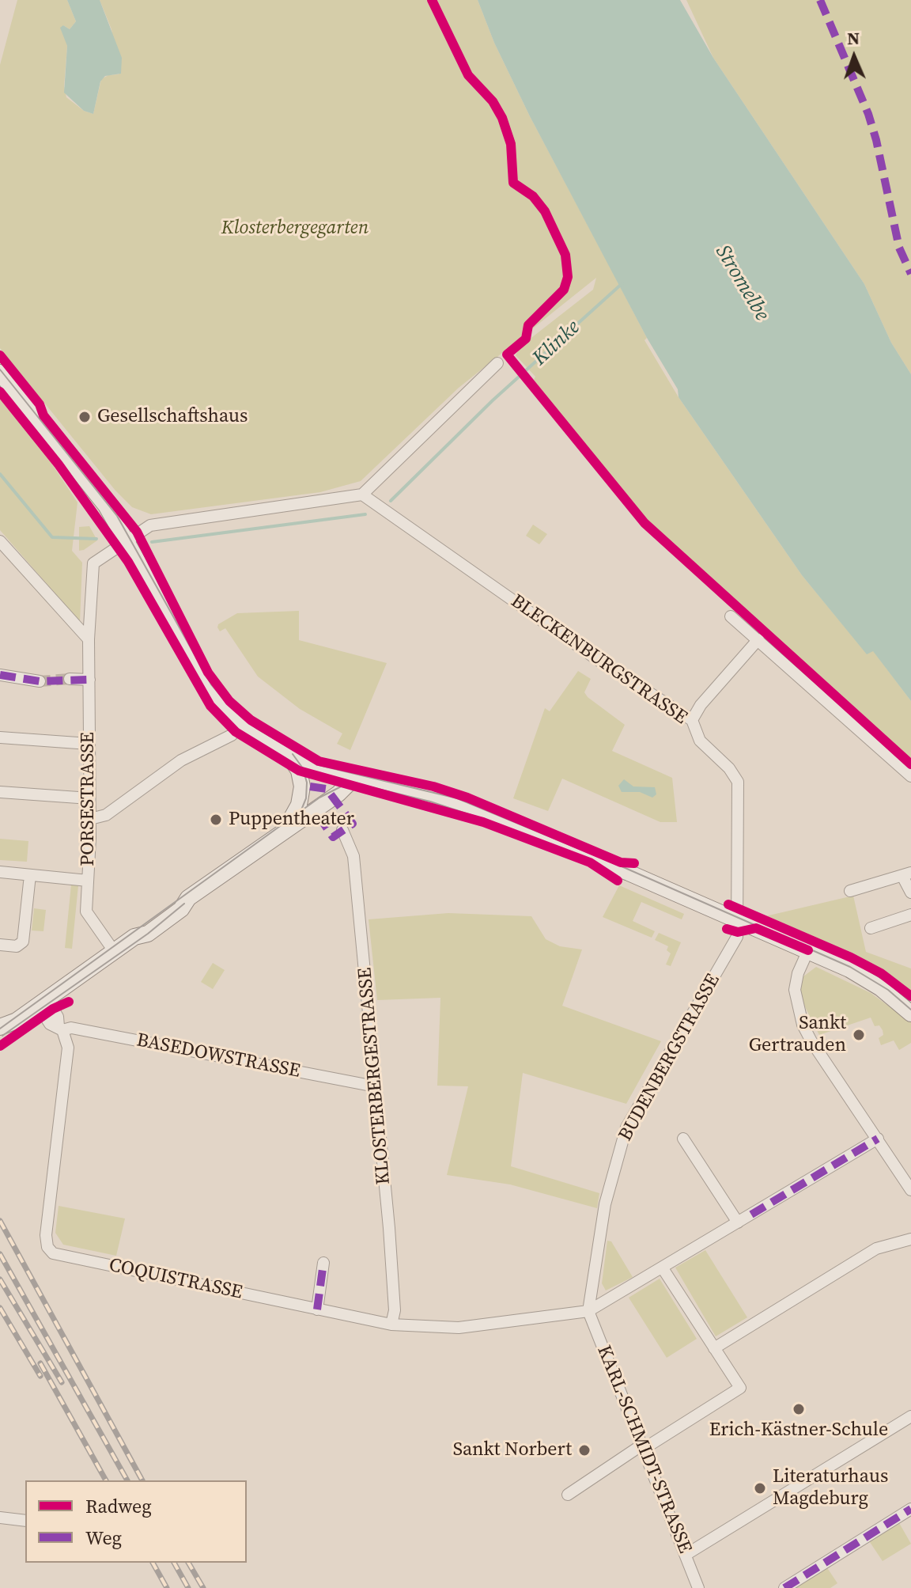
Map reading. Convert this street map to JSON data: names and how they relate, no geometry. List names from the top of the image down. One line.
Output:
{"streets":{"street":["BLECKENBURGSTRASSE","PORSESTRASSE","BASEDOWSTRASSE","BUDENBERGSTRASSE","KLOSTERBERGESTRASSE","COQUISTRASSE","KARL-SCHMIDT-STRASSE"]},"crossings":[["BLECKENBURGSTRASSE","BUDENBERGSTRASSE"],["BASEDOWSTRASSE","KLOSTERBERGESTRASSE"],["BASEDOWSTRASSE","COQUISTRASSE"],["BUDENBERGSTRASSE","COQUISTRASSE"],["BUDENBERGSTRASSE","KARL-SCHMIDT-STRASSE"],["KLOSTERBERGESTRASSE","COQUISTRASSE"],["COQUISTRASSE","KARL-SCHMIDT-STRASSE"]],"water":["Stromelbe","Klinke"],"parks":["Klosterbergegarten"],"places":["Gesellschaftshaus","Puppentheater","Sankt Gertrauden","Erich-Kästner-Schule","Sankt Norbert","Literaturhaus Magdeburg"],"legend":["Radweg","Weg"],"north":"top"}
